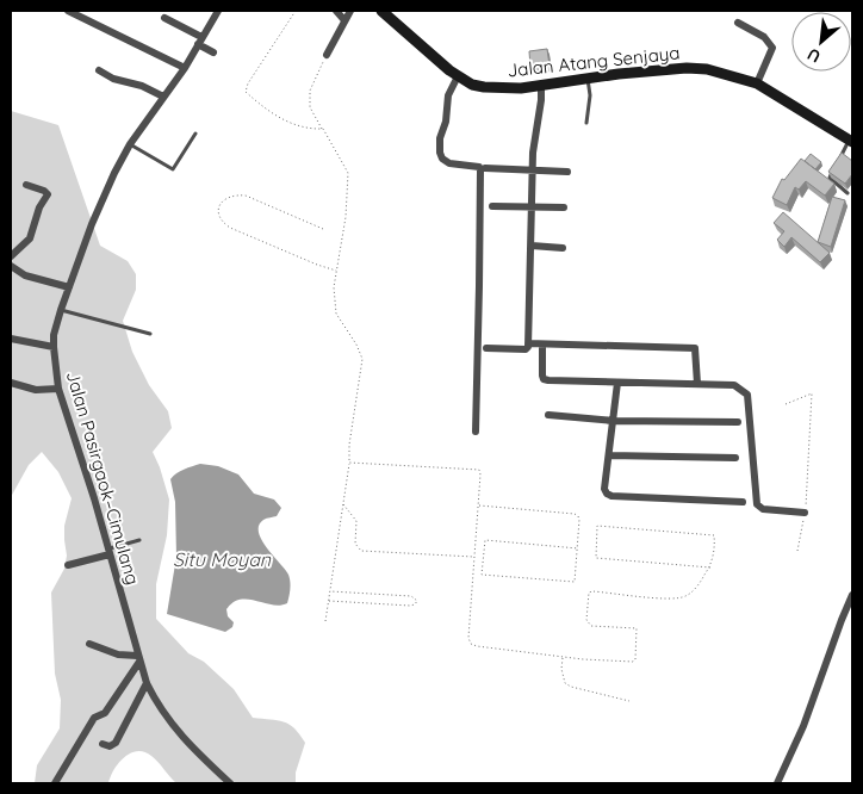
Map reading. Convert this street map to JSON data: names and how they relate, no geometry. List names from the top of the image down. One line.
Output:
{"streets":{"main road":["Jalan Atang Senjaya"],"street":["Jalan Pasirgaok–Cimulang"]},"water":["Situ Moyan"],"north":"bottom left"}
